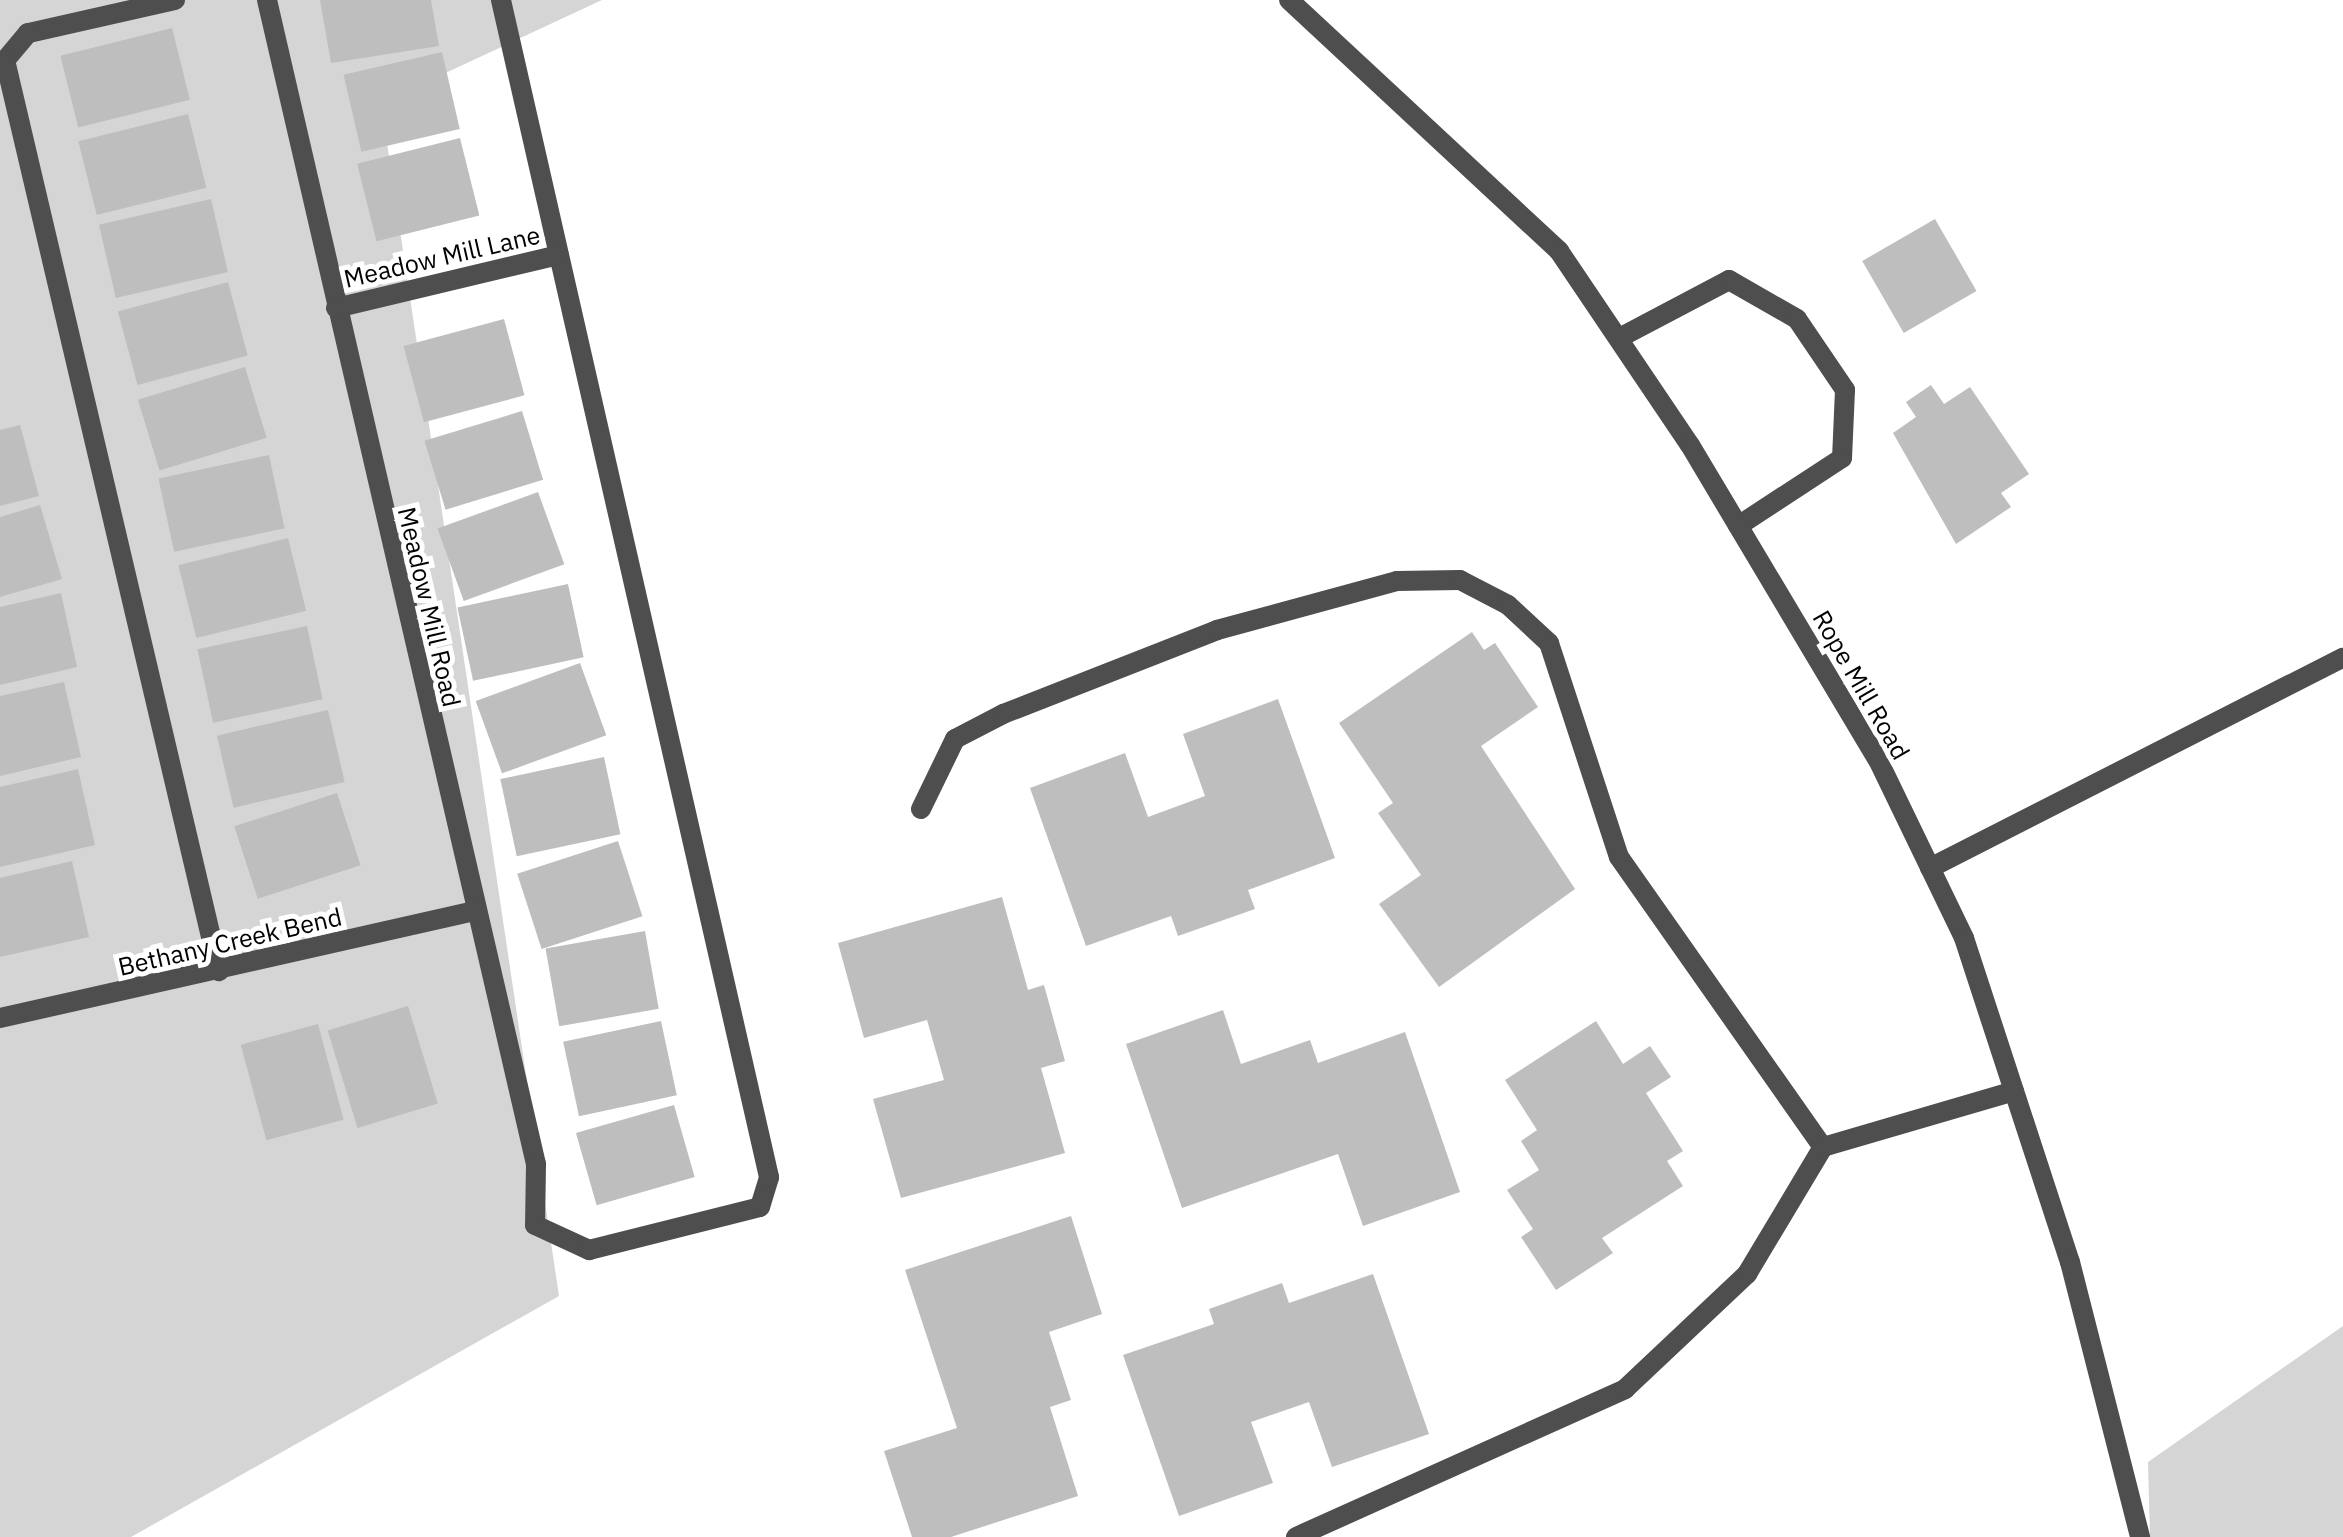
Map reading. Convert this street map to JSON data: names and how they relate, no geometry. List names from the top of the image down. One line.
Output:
{"streets":{"street":["Meadow Mill Lane","Meadow Mill Road","Rope Mill Road","Bethany Creek Bend"]},"crossings":[["Meadow Mill Lane","Meadow Mill Road"],["Meadow Mill Road","Bethany Creek Bend"]]}
